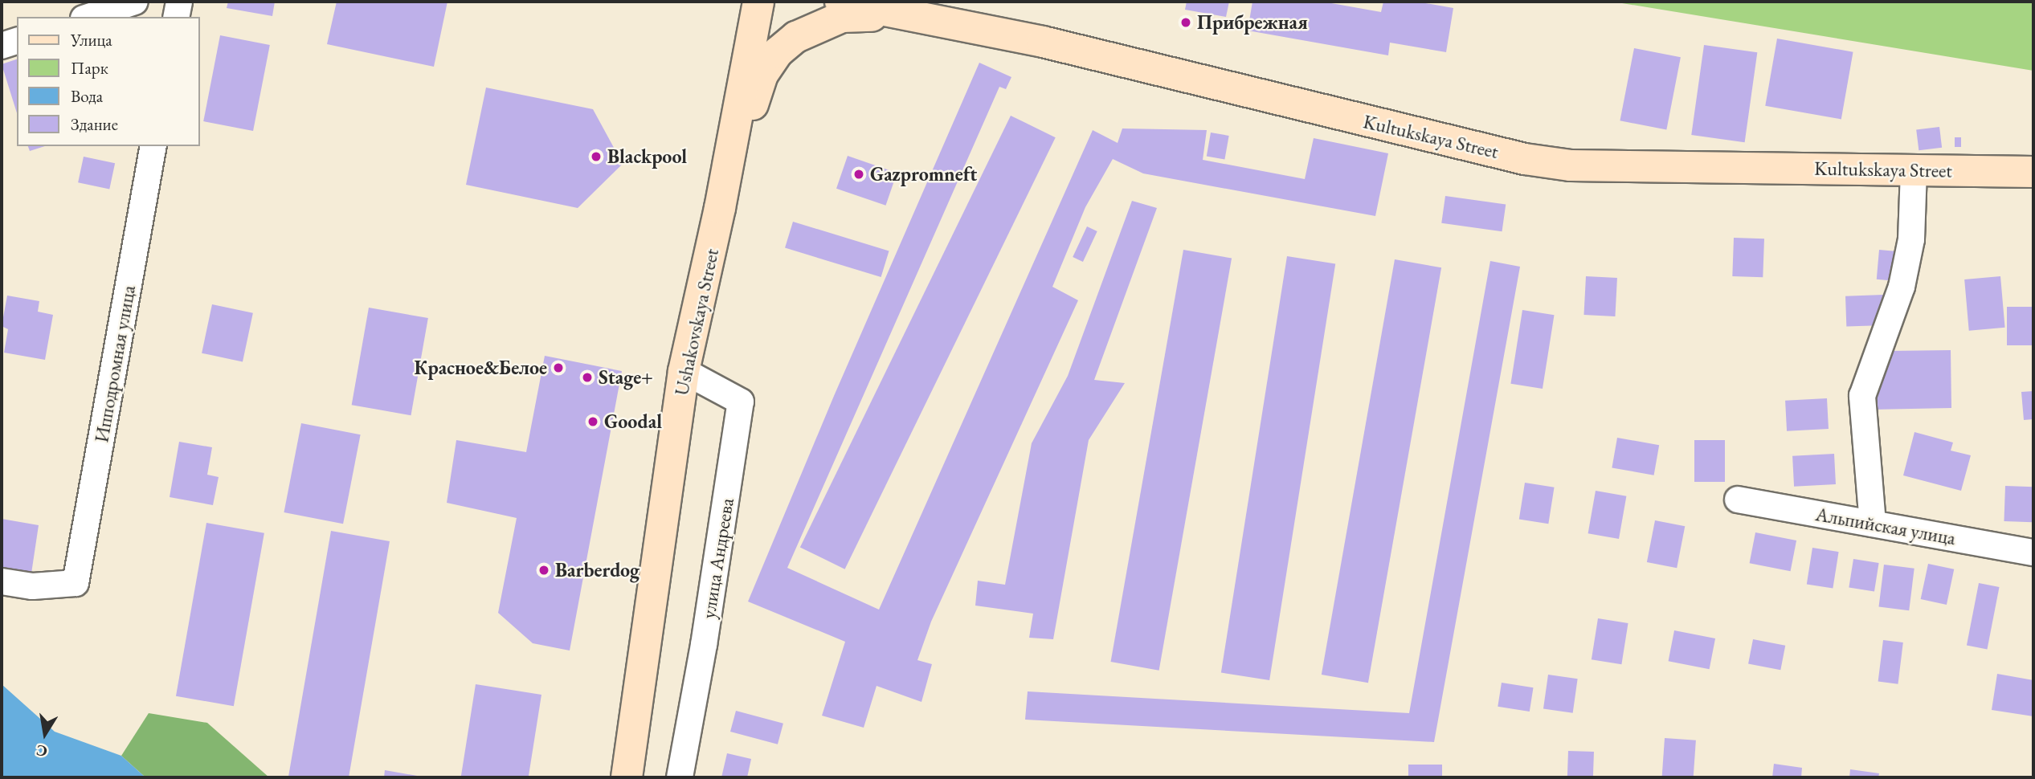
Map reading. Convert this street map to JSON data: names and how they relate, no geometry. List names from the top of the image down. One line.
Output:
{"streets":{"main road":["Kultukskaya Street","Ushakovskaya Street"],"street":["Ипподромная улица","Альпийская улица","улица Андреева"]},"crossings":[["Ushakovskaya Street","улица Андреева"]],"places":["Прибрежная","Blackpool","Gazpromneft","Красное&Белое","Stage+","Goodal","Barberdog"],"legend":["Улица","Парк","Вода","Здание"],"north":"bottom"}
